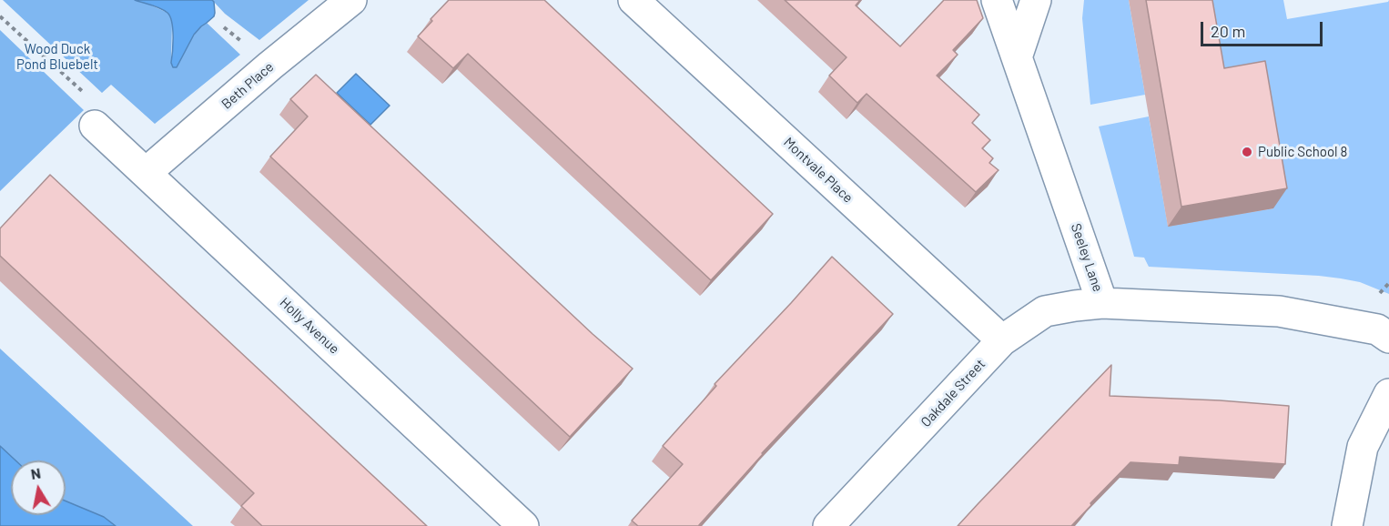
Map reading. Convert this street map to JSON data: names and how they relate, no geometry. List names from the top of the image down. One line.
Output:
{"streets":{"street":["Beth Place","Montvale Place","Seeley Lane","Holly Avenue","Oakdale Street"]},"crossings":[["Beth Place","Holly Avenue"],["Montvale Place","Oakdale Street"],["Seeley Lane","Oakdale Street"]],"parks":["Wood Duck Pond Bluebelt"],"places":["Public School 8"],"scale_bar":"20 m","north":"top"}
